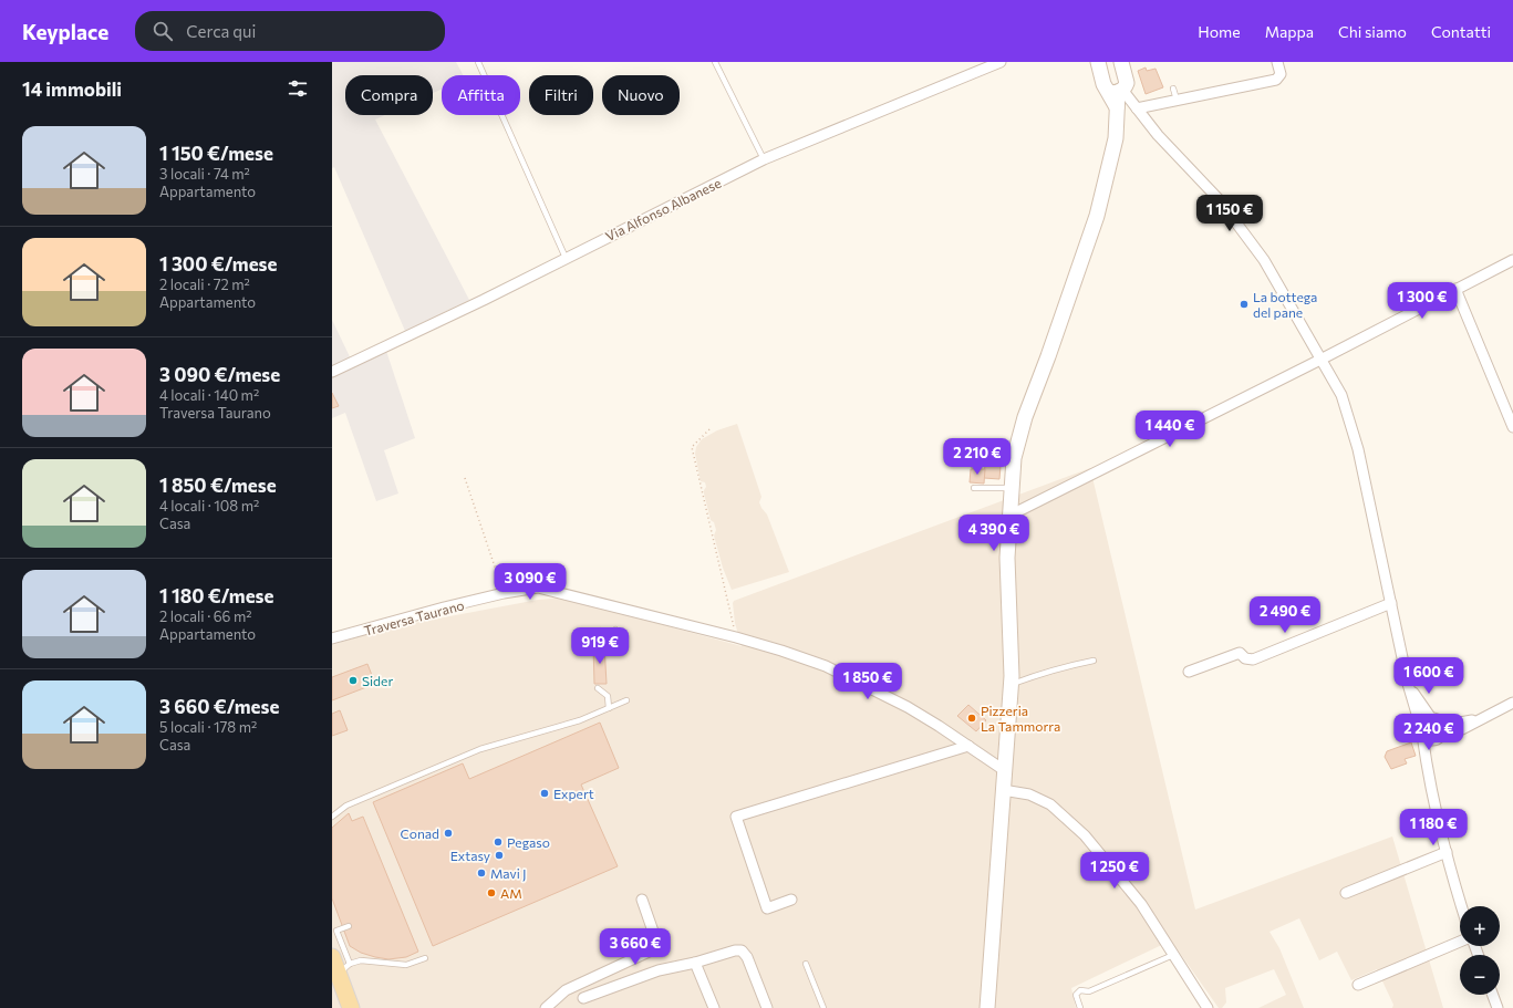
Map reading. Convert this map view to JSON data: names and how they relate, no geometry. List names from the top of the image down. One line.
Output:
{"streets":{"street":["Via Alfonso Albanese","Traversa Taurano"]},"places":["La bottega del pane","Sider","Pizzeria La Tammorra","Expert","Conad","Pegaso","Extasy","Mavi J","AM"],"page":{"header":"Keyplace","search":"Cerca qui","nav":["Home","Mappa","Chi siamo","Contatti"],"heading":"14 immobili","chip":["Compra","Affitta","Filtri","Nuovo"],"list":[{"name":"1 150 €/mese","note":"3 locali · 74 m² · Appartamento"},{"name":"1 300 €/mese","note":"2 locali · 72 m² · Appartamento"},{"name":"3 090 €/mese","note":"4 locali · 140 m² · Traversa Taurano"},{"name":"1 850 €/mese","note":"4 locali · 108 m² · Casa"},{"name":"1 180 €/mese","note":"2 locali · 66 m² · Appartamento"},{"name":"3 660 €/mese","note":"5 locali · 178 m² · Casa"}],"price":["1 150 €","1 300 €","1 440 €","2 210 €","4 390 €","3 090 €","2 490 €","919 €","1 600 €","1 850 €","2 240 €","1 180 €","1 250 €","3 660 €"],"map_buttons":["+","−"]}}
